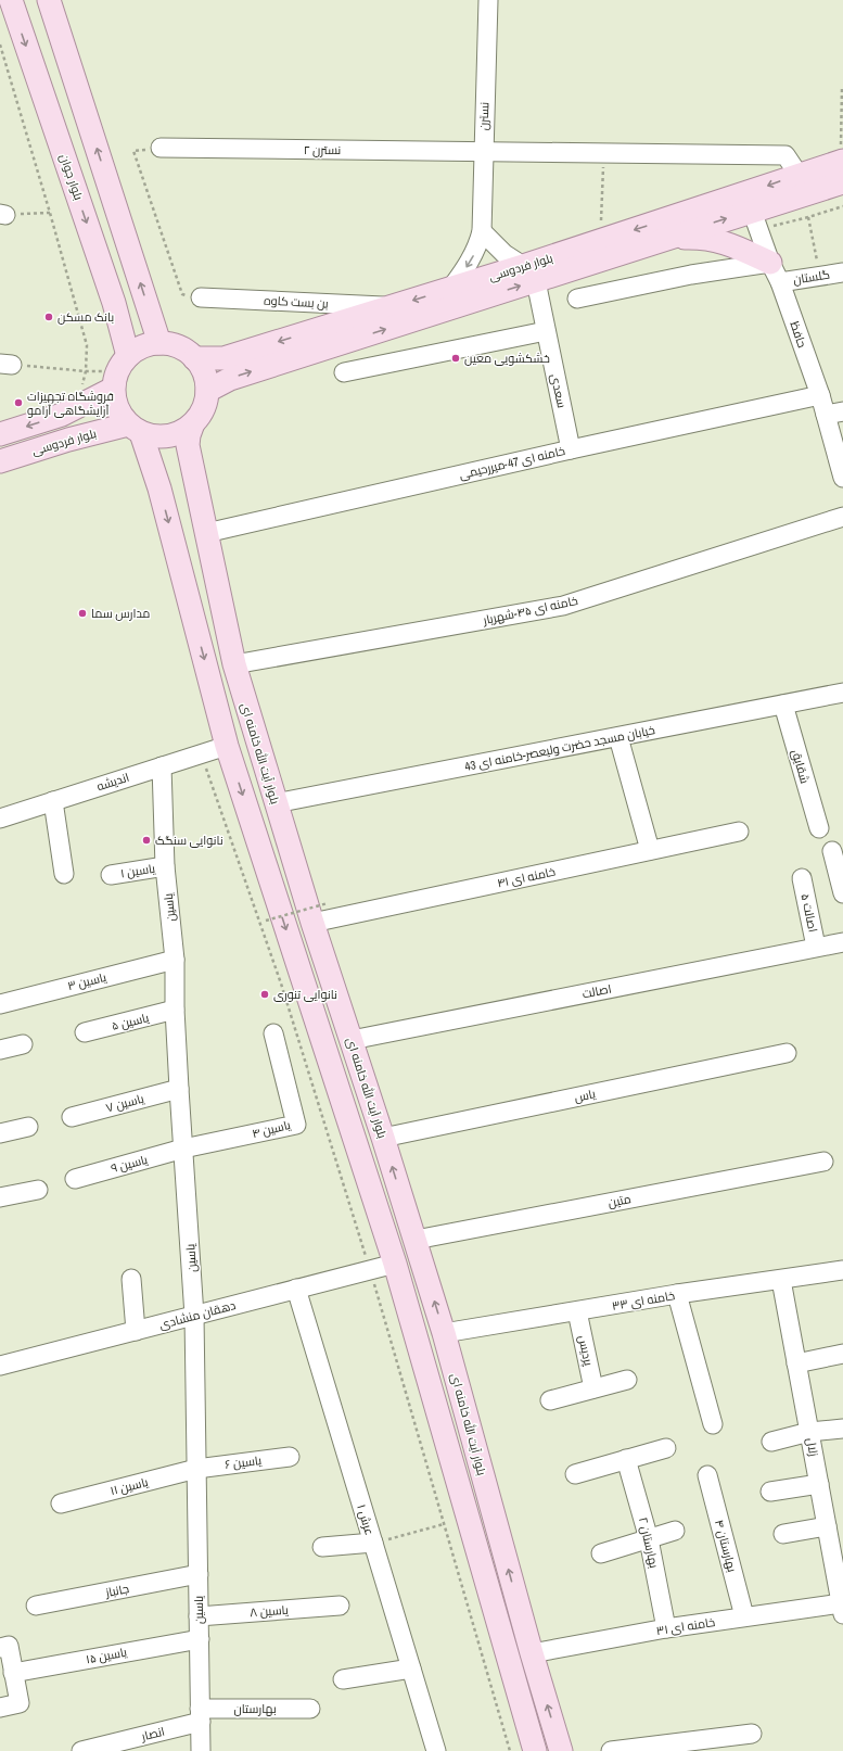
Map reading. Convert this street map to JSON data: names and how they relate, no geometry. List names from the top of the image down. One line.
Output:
{"streets":{"main road":["بلوار جوان","بلوار فردوسی","بلوار آیت الله خامنه ای"],"street":["نسترن","نسترن ۲","گلستان","بن بست کاوه","حافظ","سعدی","خامنه ای 47-میررحیمی","خامنه ای ۴۵-شهریار","خیابان مسجد حضرت ولیعصر-خامنه ای 43","شقایق","اندیشه","یاسین ۱","خامنه ای ۴۱","یاسین","اصالت ۵","یاسین ۳","اصالت","یاسین ۵","یاس","یاسین ۷","یاسین ۴","یاسین ۹","متین","خامنه ای ۳۳","دهقان منشادی","پردیس","زلال","یاسین ۶","یاسین ۱۱","عرش ۱","بهارستان ۲","بهارستان ۴","جانباز","یاسین ۸","خامنه ای ۳۱","یاسین ۱۵","بهارستان","انصار"]},"crossings":[["نسترن","نسترن ۲"],["نسترن","بلوار فردوسی"],["نسترن ۲","بلوار فردوسی"],["بلوار جوان","بلوار فردوسی"],["بلوار جوان","بلوار آیت الله خامنه ای"],["بلوار فردوسی","بن بست کاوه"],["بلوار فردوسی","حافظ"],["بلوار فردوسی","سعدی"],["بلوار فردوسی","بلوار آیت الله خامنه ای"],["گلستان","حافظ"],["حافظ","خامنه ای 47-میررحیمی"],["سعدی","خامنه ای 47-میررحیمی"],["خامنه ای 47-میررحیمی","بلوار آیت الله خامنه ای"],["خامنه ای ۴۵-شهریار","بلوار آیت الله خامنه ای"],["خیابان مسجد حضرت ولیعصر-خامنه ای 43","بلوار آیت الله خامنه ای"],["خیابان مسجد حضرت ولیعصر-خامنه ای 43","شقایق"],["بلوار آیت الله خامنه ای","خامنه ای ۴۱"],["بلوار آیت الله خامنه ای","اصالت"],["بلوار آیت الله خامنه ای","یاس"],["بلوار آیت الله خامنه ای","متین"],["بلوار آیت الله خامنه ای","خامنه ای ۳۳"],["بلوار آیت الله خامنه ای","خامنه ای ۳۱"],["اندیشه","یاسین"],["یاسین ۱","یاسین"],["یاسین","یاسین ۳"],["یاسین","یاسین ۵"],["یاسین","یاسین ۷"],["یاسین","یاسین ۴"],["یاسین","یاسین ۹"],["یاسین","دهقان منشادی"],["یاسین","یاسین ۶"],["یاسین","یاسین ۱۱"],["یاسین","جانباز"],["یاسین","یاسین ۸"],["یاسین","یاسین ۱۵"],["یاسین","بهارستان"],["یاسین","انصار"],["اصالت ۵","اصالت"],["یاسین ۴","یاسین ۹"],["خامنه ای ۳۳","پردیس"],["خامنه ای ۳۳","زلال"],["دهقان منشادی","عرش ۱"],["زلال","خامنه ای ۳۱"],["یاسین ۶","یاسین ۱۱"],["بهارستان ۲","خامنه ای ۳۱"],["بهارستان ۴","خامنه ای ۳۱"],["بهارستان","انصار"]],"places":["بانک مسکن","خشکشویی معین","فروشگاه تجهیزات آرایشگاهی آرامو","مدارس سما","نانوایی سنگک","نانوایی تنوری"]}
